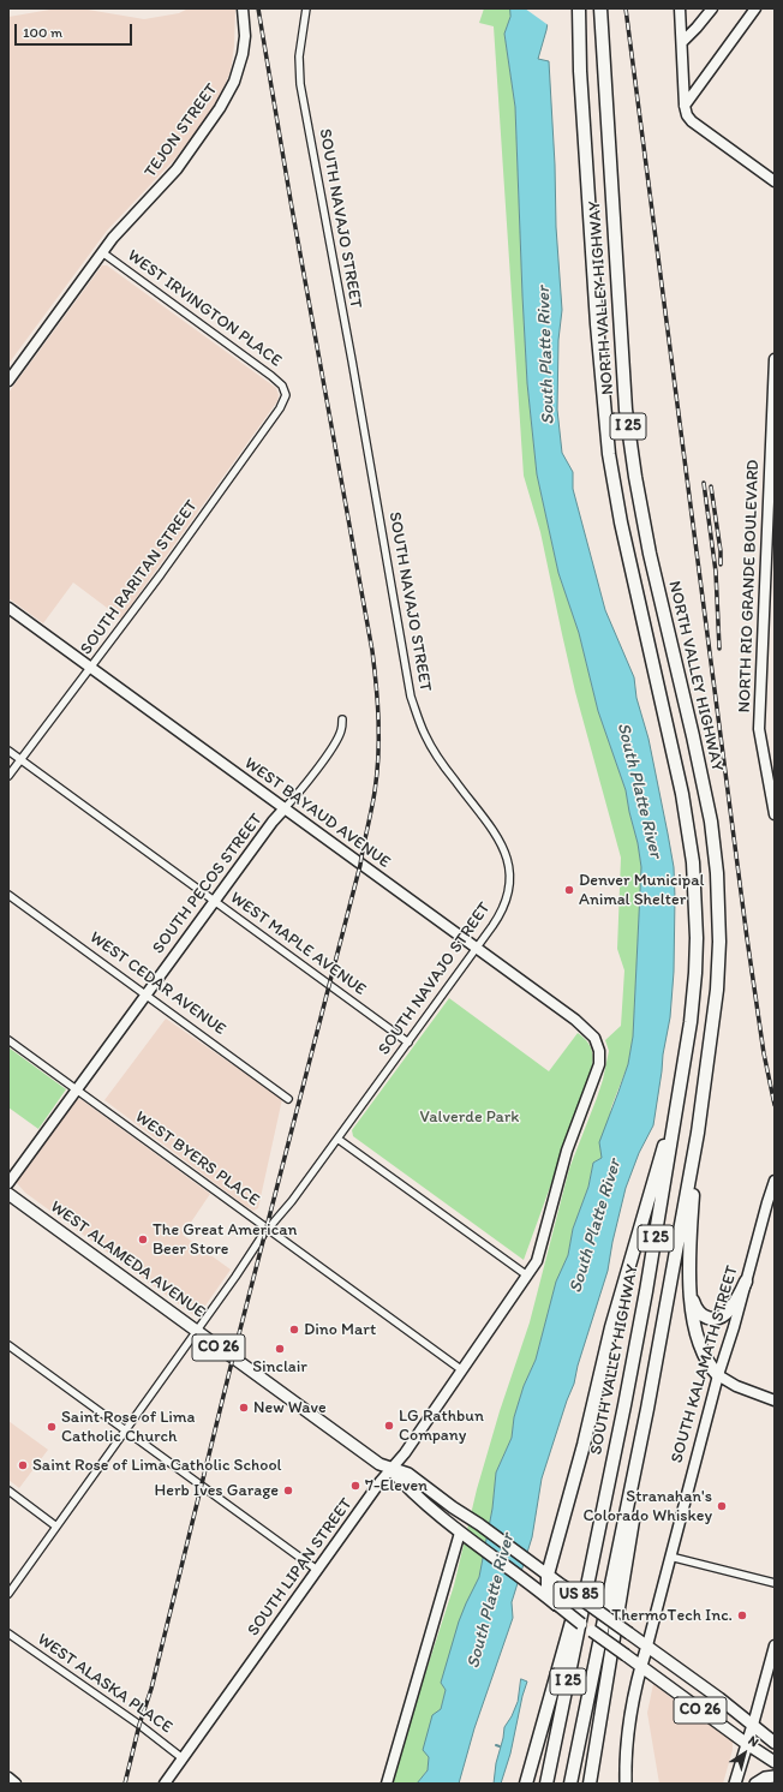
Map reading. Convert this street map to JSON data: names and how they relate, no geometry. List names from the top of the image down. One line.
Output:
{"streets":{"highway":["NORTH VALLEY HIGHWAY","I 25","SOUTH VALLEY HIGHWAY","US 85"],"main road":["WEST ALAMEDA AVENUE","CO 26","SOUTH KALAMATH STREET"],"street":["TEJON STREET","SOUTH NAVAJO STREET","WEST IRVINGTON PLACE","SOUTH RARITAN STREET","NORTH RIO GRANDE BOULEVARD","WEST BAYAUD AVENUE","SOUTH PECOS STREET","WEST MAPLE AVENUE","WEST CEDAR AVENUE","WEST BYERS PLACE","SOUTH LIPAN STREET","WEST ALASKA PLACE"]},"crossings":[["TEJON STREET","WEST IRVINGTON PLACE"],["SOUTH NAVAJO STREET","WEST BAYAUD AVENUE"],["SOUTH NAVAJO STREET","WEST MAPLE AVENUE"],["SOUTH NAVAJO STREET","WEST BYERS PLACE"],["SOUTH NAVAJO STREET","WEST ALAMEDA AVENUE"],["NORTH VALLEY HIGHWAY","I 25"],["NORTH VALLEY HIGHWAY","SOUTH VALLEY HIGHWAY"],["WEST IRVINGTON PLACE","SOUTH RARITAN STREET"],["I 25","US 85"],["SOUTH RARITAN STREET","WEST BAYAUD AVENUE"],["SOUTH RARITAN STREET","WEST MAPLE AVENUE"],["WEST BAYAUD AVENUE","SOUTH PECOS STREET"],["WEST BAYAUD AVENUE","SOUTH LIPAN STREET"],["SOUTH PECOS STREET","WEST MAPLE AVENUE"],["SOUTH PECOS STREET","WEST CEDAR AVENUE"],["SOUTH PECOS STREET","WEST BYERS PLACE"],["WEST BYERS PLACE","SOUTH LIPAN STREET"],["WEST ALAMEDA AVENUE","SOUTH KALAMATH STREET"],["WEST ALAMEDA AVENUE","SOUTH LIPAN STREET"],["SOUTH VALLEY HIGHWAY","US 85"],["SOUTH LIPAN STREET","WEST ALASKA PLACE"]],"water":["South Platte River"],"parks":["Valverde Park"],"places":["Denver Municipal Animal Shelter","The Great American Beer Store","Dino Mart","Sinclair","New Wave","LG Rathbun Company","Saint Rose of Lima Catholic Church","Saint Rose of Lima Catholic School","7-Eleven","Herb Ives Garage","Stranahan's Colorado Whiskey","ThermoTech Inc."],"scale_bar":"100 m","north":"top right"}
